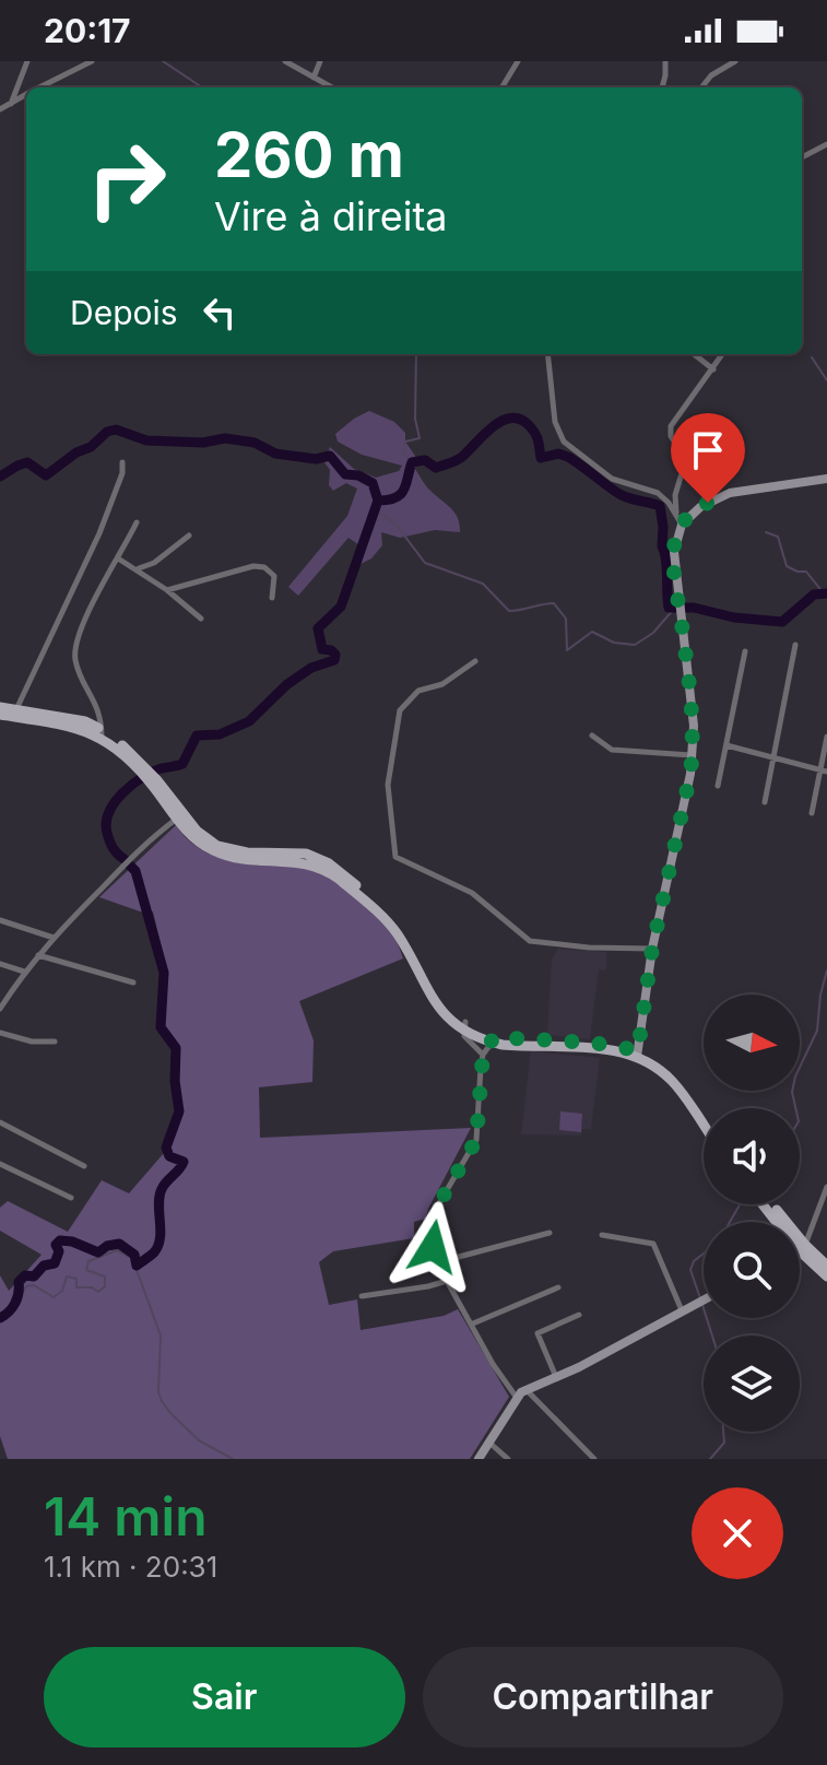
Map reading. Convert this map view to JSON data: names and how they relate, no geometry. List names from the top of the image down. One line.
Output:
{"north":"right","page":{"status":"20:17","turn":["260 m","Vire à direita"],"then":"Depois","heading":["14 min","1.1 km · 20:31"],"buttons":["Sair","Compartilhar"]}}
